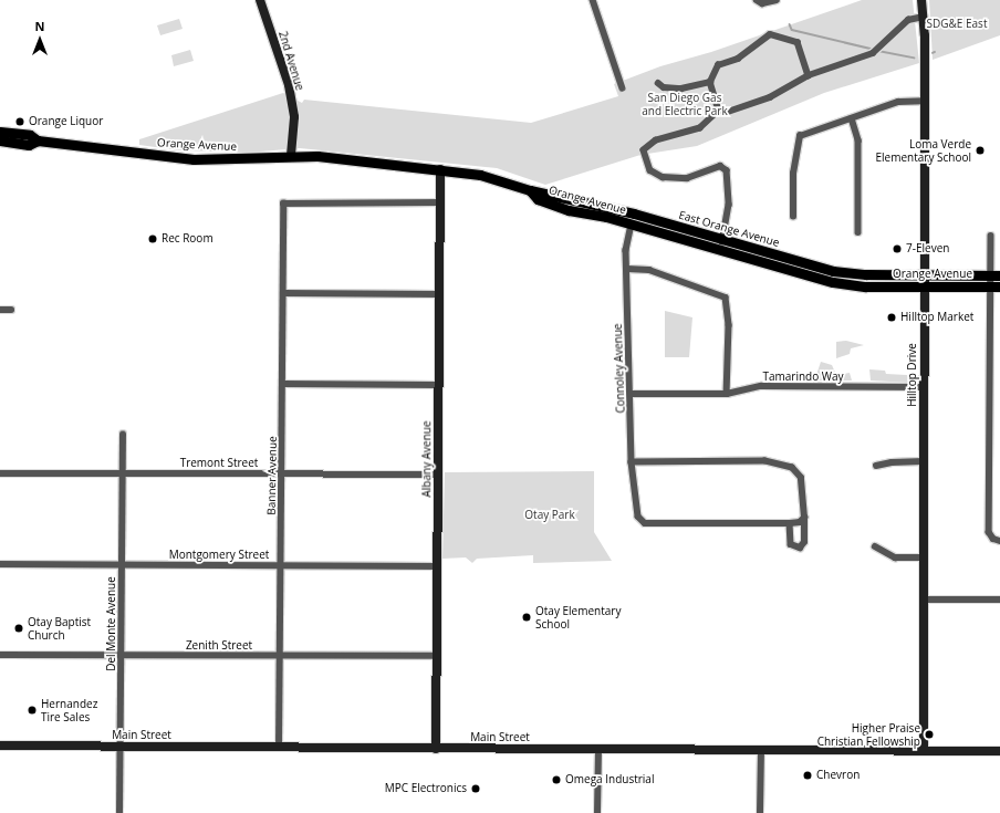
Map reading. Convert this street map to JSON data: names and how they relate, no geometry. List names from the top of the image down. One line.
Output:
{"streets":{"main road":["2nd Avenue","Orange Avenue","East Orange Avenue","Hilltop Drive","Albany Avenue","Main Street"],"street":["Connoley Avenue","Tamarindo Way","Tremont Street","Banner Avenue","Montgomery Street","Del Monte Avenue","Zenith Street"]},"crossings":[["2nd Avenue","Orange Avenue"],["Orange Avenue","East Orange Avenue"],["Orange Avenue","Connoley Avenue"],["Orange Avenue","Hilltop Drive"],["Orange Avenue","Albany Avenue"],["East Orange Avenue","Hilltop Drive"],["Connoley Avenue","Tamarindo Way"],["Hilltop Drive","Tamarindo Way"],["Hilltop Drive","Main Street"],["Albany Avenue","Tremont Street"],["Albany Avenue","Banner Avenue"],["Albany Avenue","Montgomery Street"],["Albany Avenue","Zenith Street"],["Albany Avenue","Main Street"],["Tremont Street","Banner Avenue"],["Tremont Street","Del Monte Avenue"],["Banner Avenue","Montgomery Street"],["Banner Avenue","Zenith Street"],["Banner Avenue","Main Street"],["Montgomery Street","Del Monte Avenue"],["Del Monte Avenue","Zenith Street"],["Del Monte Avenue","Main Street"]],"parks":["SDG&E East","San Diego Gas and Electric Park","Otay Park"],"places":["Orange Liquor","Loma Verde Elementary School","Rec Room","7-Eleven","Hilltop Market","Otay Elementary School","Otay Baptist Church","Hernandez Tire Sales","Higher Praise Christian Fellowship","Chevron","Omega Industrial","MPC Electronics"],"north":"top"}
